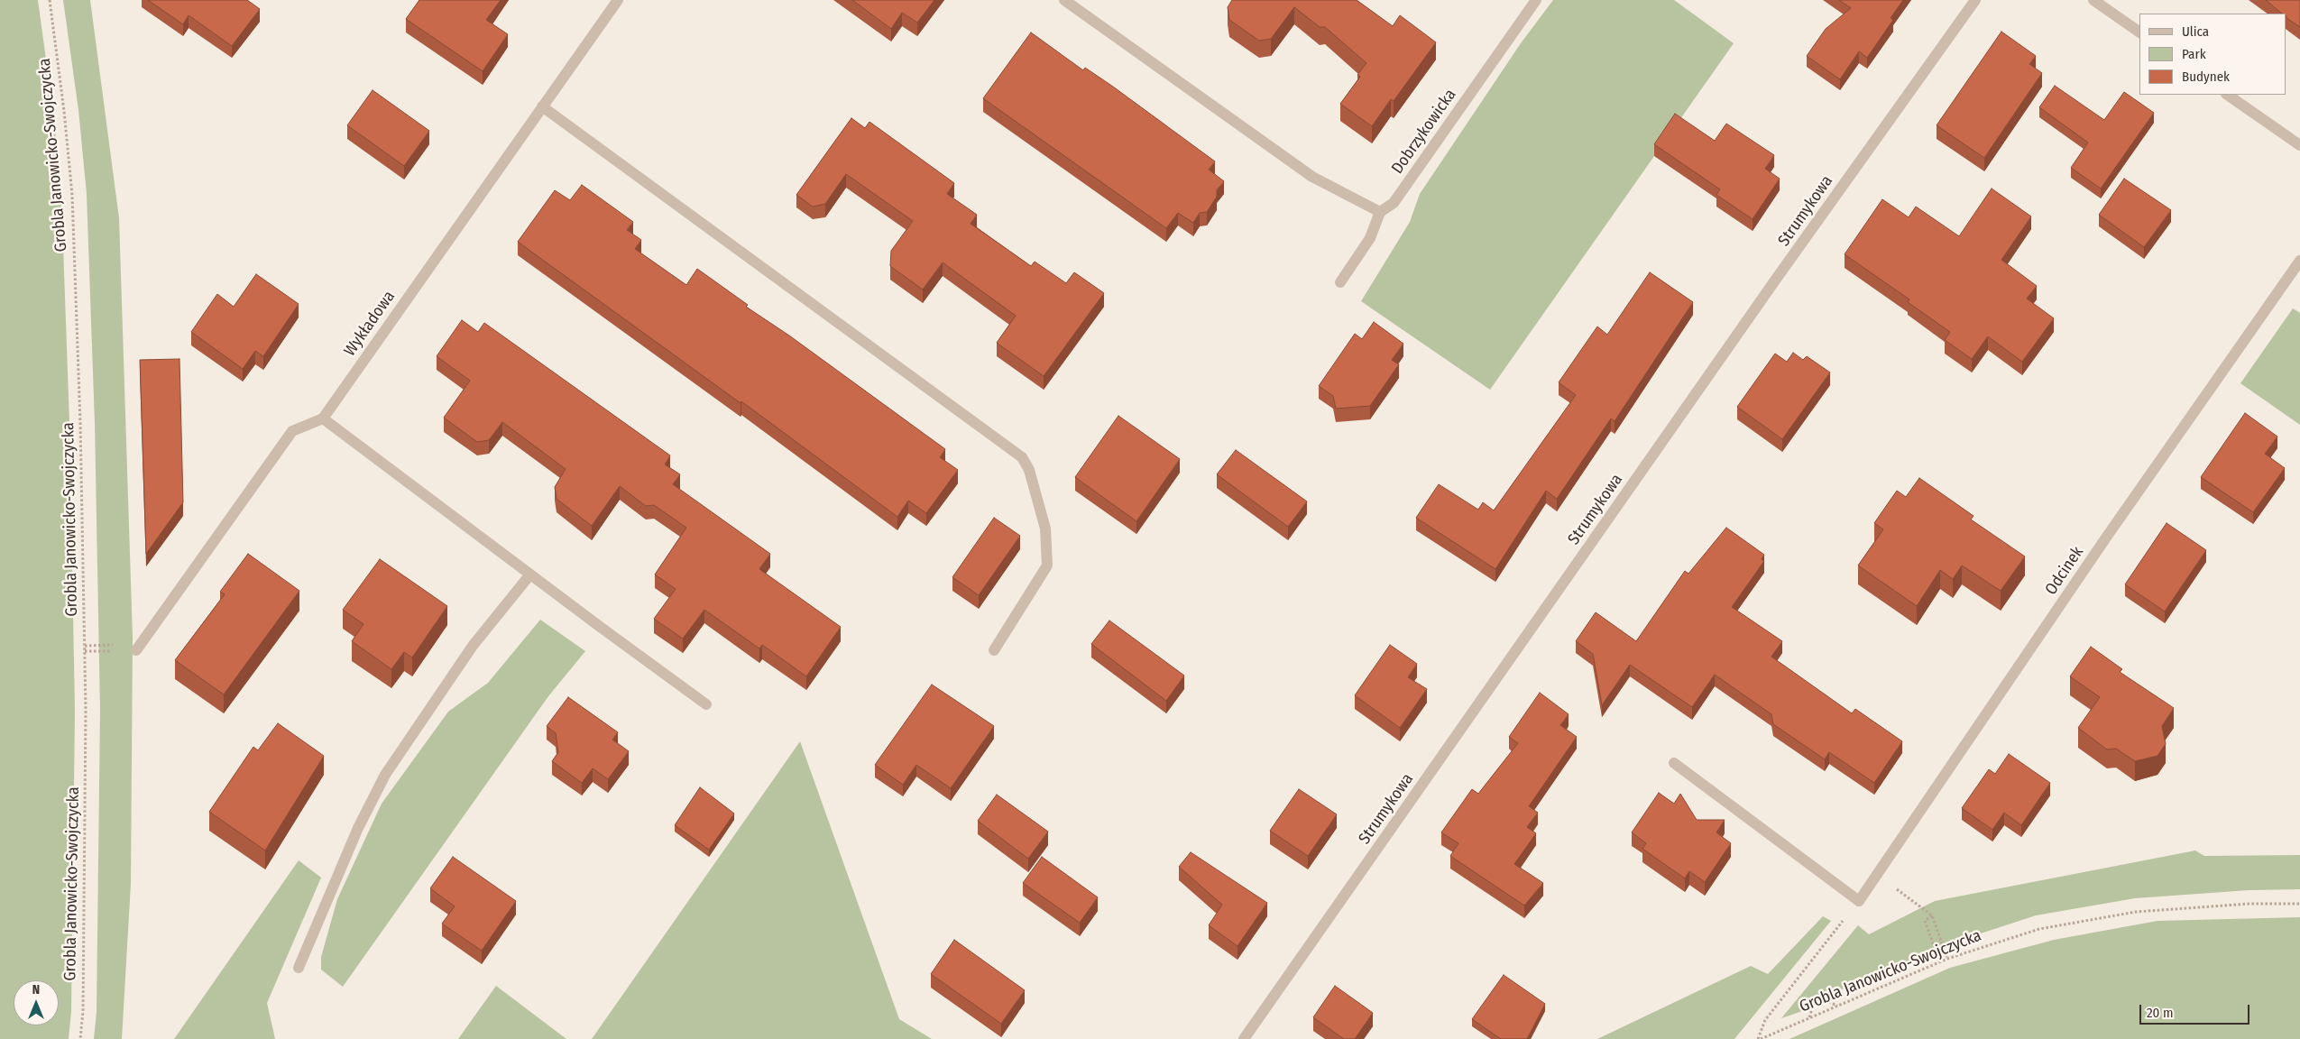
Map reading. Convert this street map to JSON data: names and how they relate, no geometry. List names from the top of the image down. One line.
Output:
{"streets":{"street":["Dobrzykowicka","Strumykowa","Wykładowa","Odcinek"],"path":["Grobla Janowicko-Swojczycka"]},"legend":["Ulica","Park","Budynek"],"scale_bar":"20 m","north":"top"}
